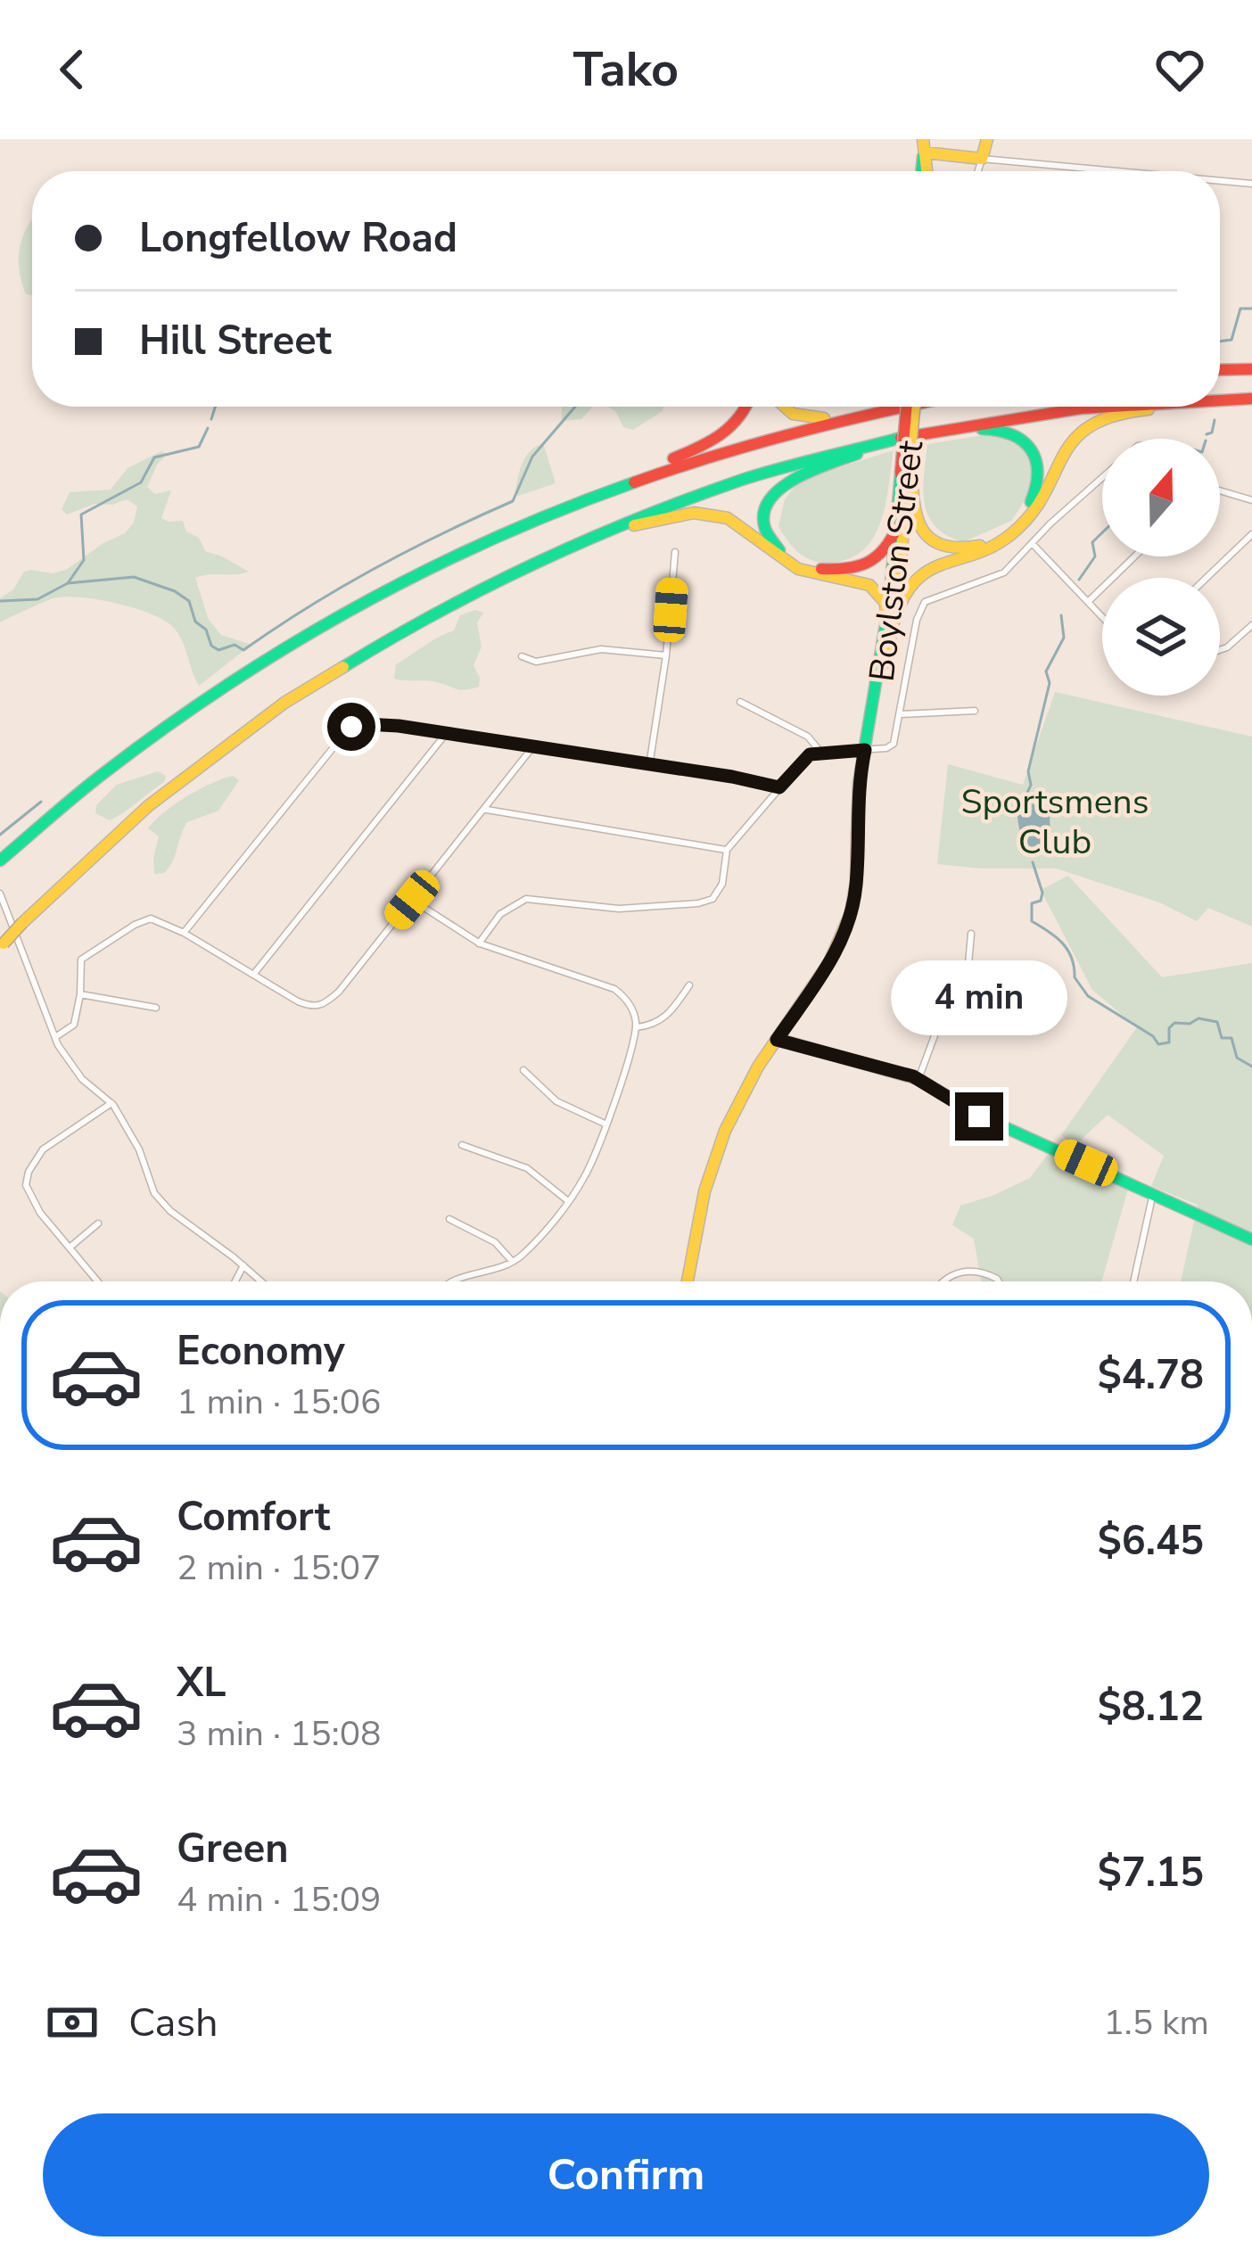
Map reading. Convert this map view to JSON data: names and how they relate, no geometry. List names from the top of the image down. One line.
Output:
{"streets":{"main road":["Boylston Street"]},"parks":["Sportsmens Club"],"north":"top","page":{"header":"Tako","banner":["Longfellow Road","Hill Street"],"bubble":"4 min","list":[{"name":"Economy","note":"1 min · 15:06","value":"$4.78"},{"name":"Comfort","note":"2 min · 15:07","value":"$6.45"},{"name":"XL","note":"3 min · 15:08","value":"$8.12"},{"name":"Green","note":"4 min · 15:09","value":"$7.15"}],"pay":["Cash","1.5 km"],"buttons":"Confirm"}}
